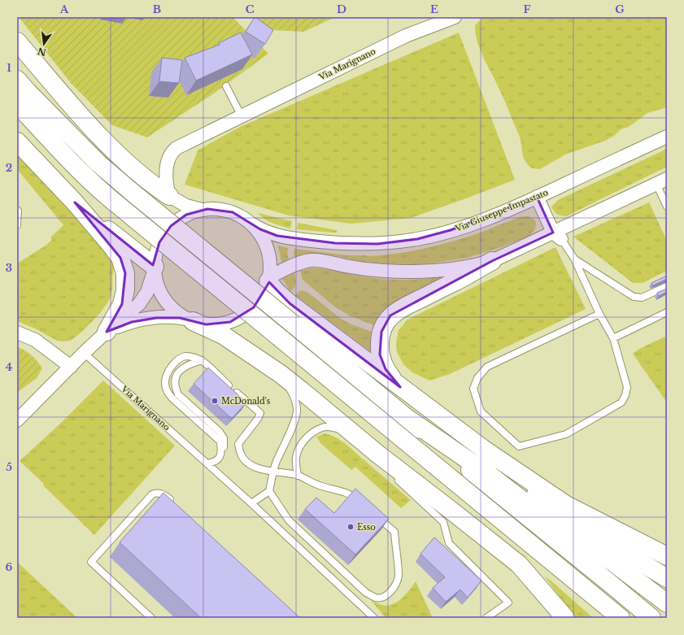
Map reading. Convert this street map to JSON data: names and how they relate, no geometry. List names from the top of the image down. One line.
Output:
{"streets":{"street":["Via Marignano","Via Giuseppe Impastato"]},"places":["McDonald's","Esso"],"north":"bottom","grid":{"columns":["A","B","C","D","E","F","G"],"rows":["1","2","3","4","5","6"]}}
